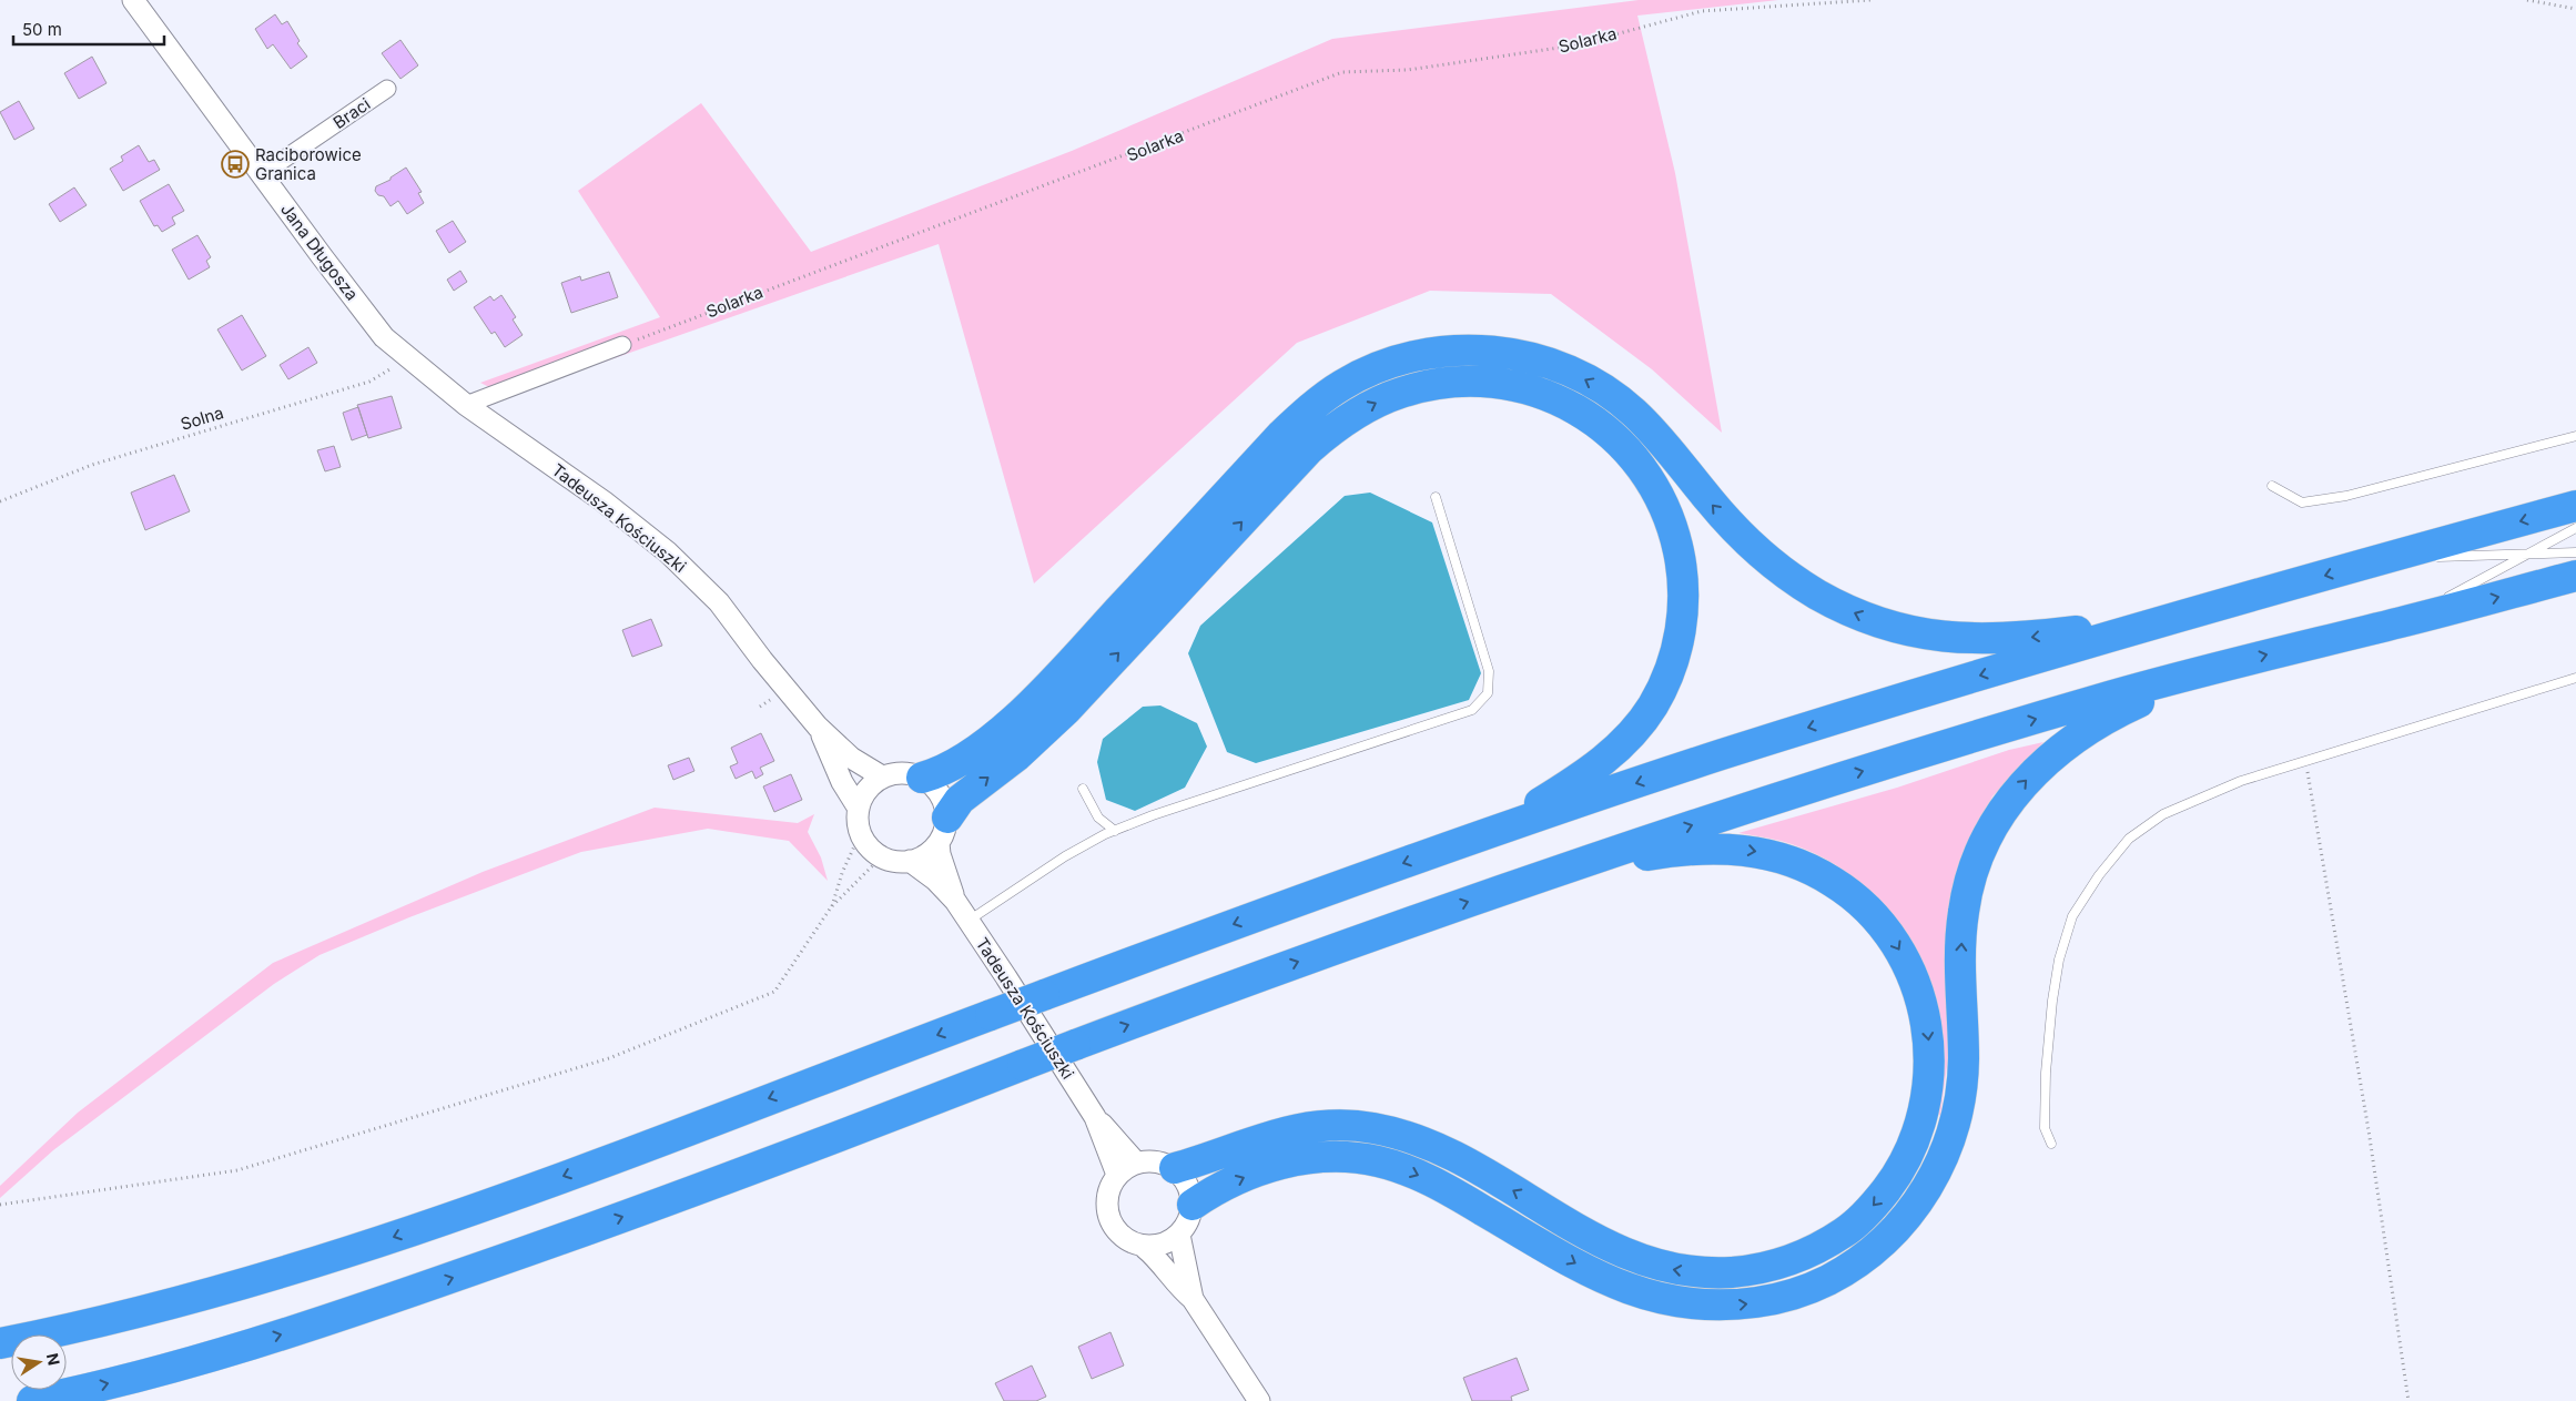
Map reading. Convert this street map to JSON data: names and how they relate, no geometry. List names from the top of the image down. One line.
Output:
{"streets":{"street":["Braci","Jana Długosza","Tadeusza Kościuszki"],"path":["Solarka","Solna"]},"crossings":[["Braci","Jana Długosza"],["Jana Długosza","Solna"],["Jana Długosza","Tadeusza Kościuszki"]],"places":{"bus stop":["Raciborowice Granica"]},"scale_bar":"50 m","north":"right"}
